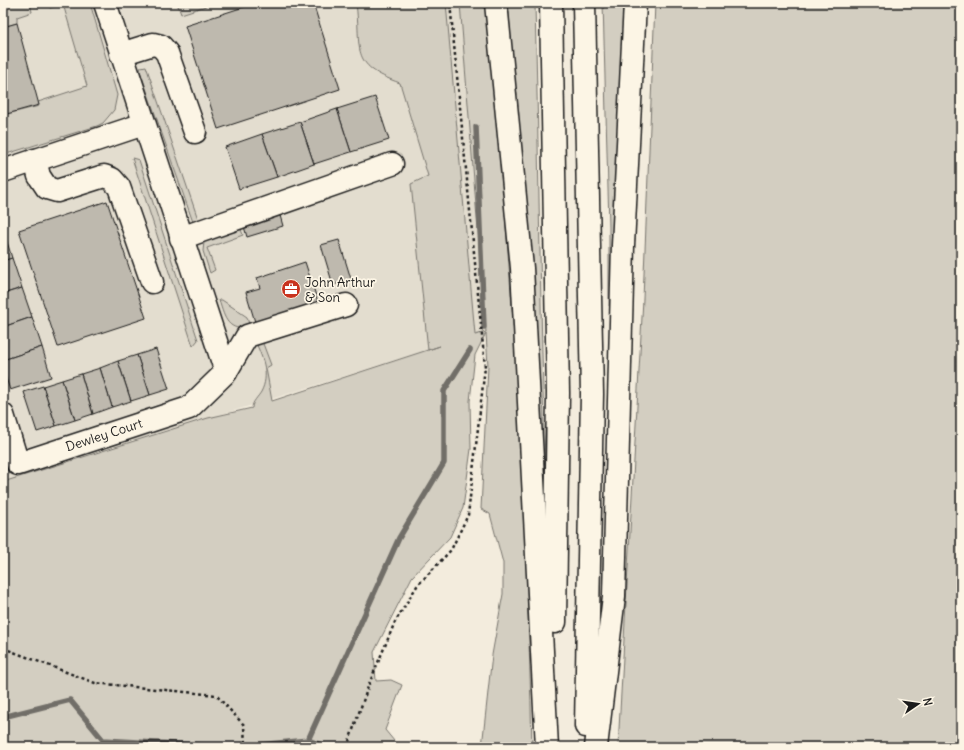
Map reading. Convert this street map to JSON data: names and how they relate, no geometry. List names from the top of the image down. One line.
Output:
{"streets":{"main road":["Dewley Court"]},"places":{"office":["John Arthur & Son"]},"north":"right"}
